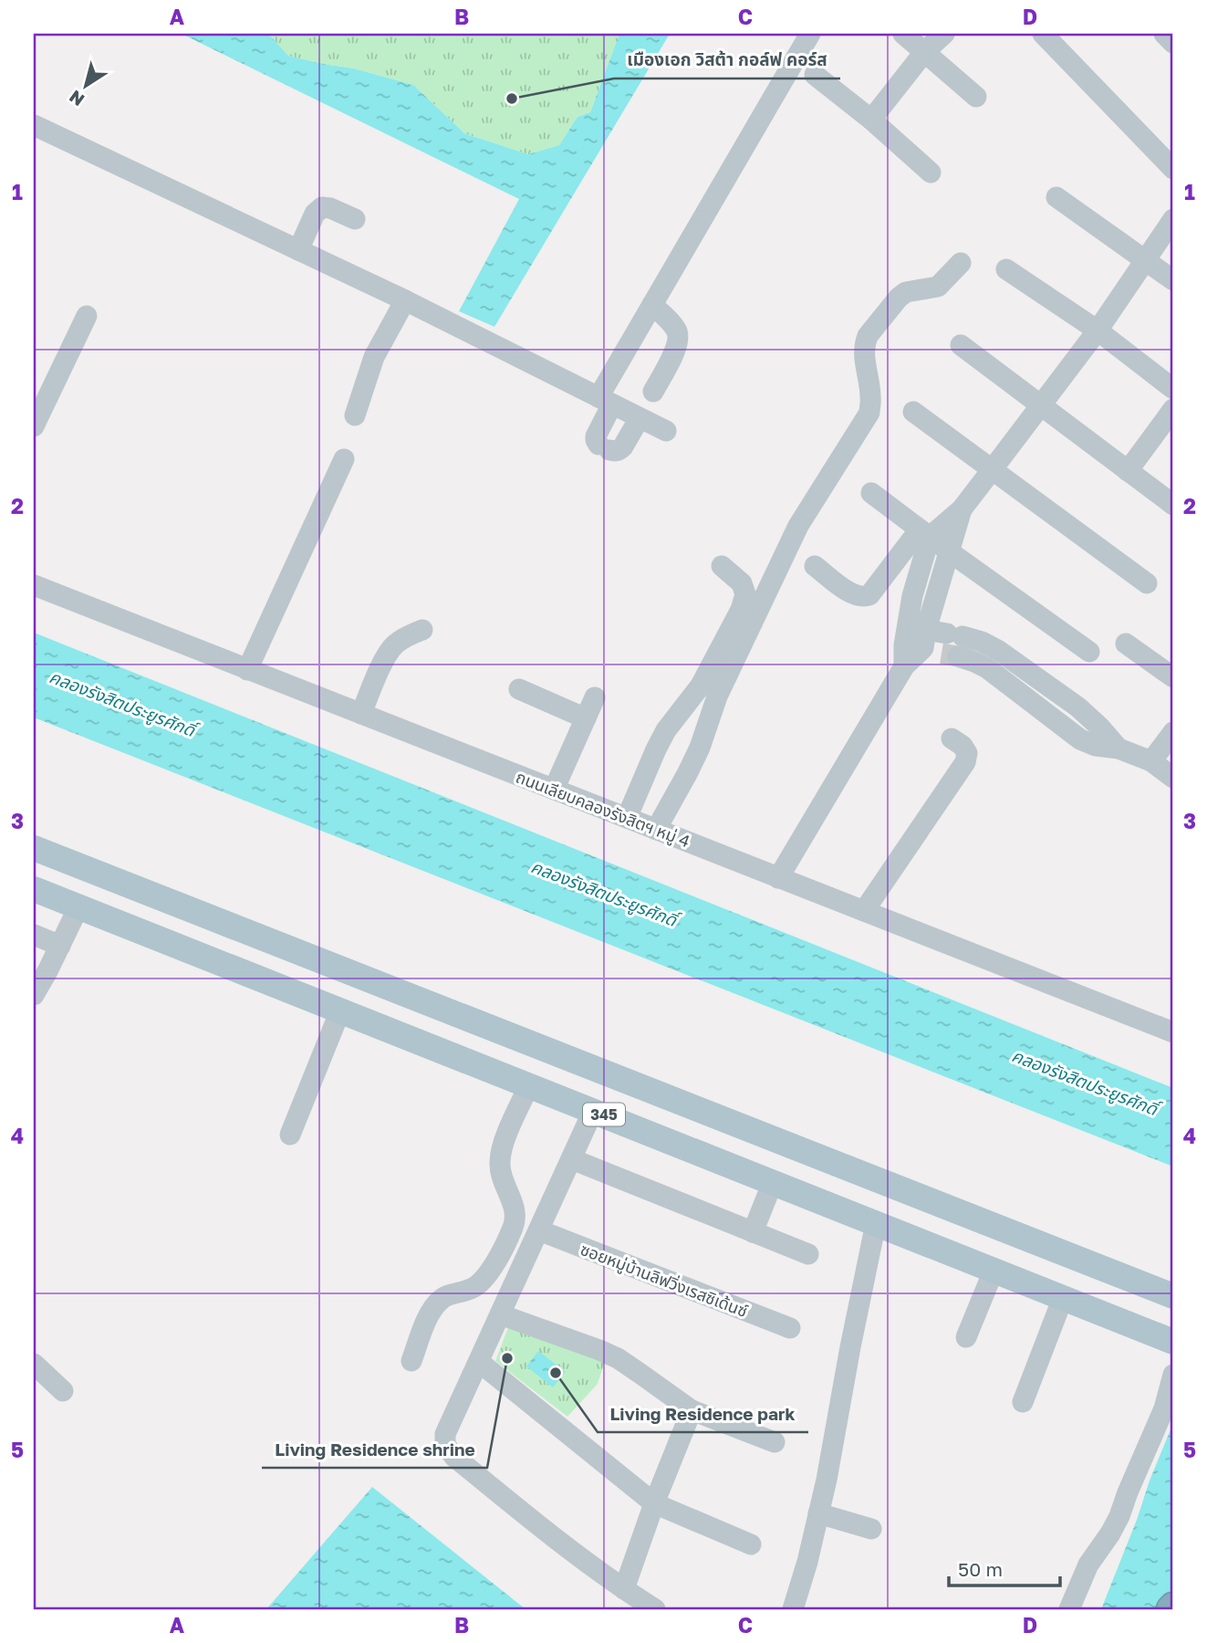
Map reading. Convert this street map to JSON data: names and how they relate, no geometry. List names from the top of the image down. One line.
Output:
{"streets":{"main road":["345"],"street":["ถนนเลียบคลองรังสิตฯ หมู่ 4","ซอยหมู่บ้านลิฟวิ่งเรสซิเด้นซ์"]},"water":["คลองรังสิตประยูรศักดิ์"],"places":["เมืองเอก วิสต้า กอล์ฟ คอร์ส","Living Residence shrine","Living Residence park"],"scale_bar":"50 m","north":"bottom left","grid":{"columns":["A","B","C","D"],"rows":["1","2","3","4","5"]}}
